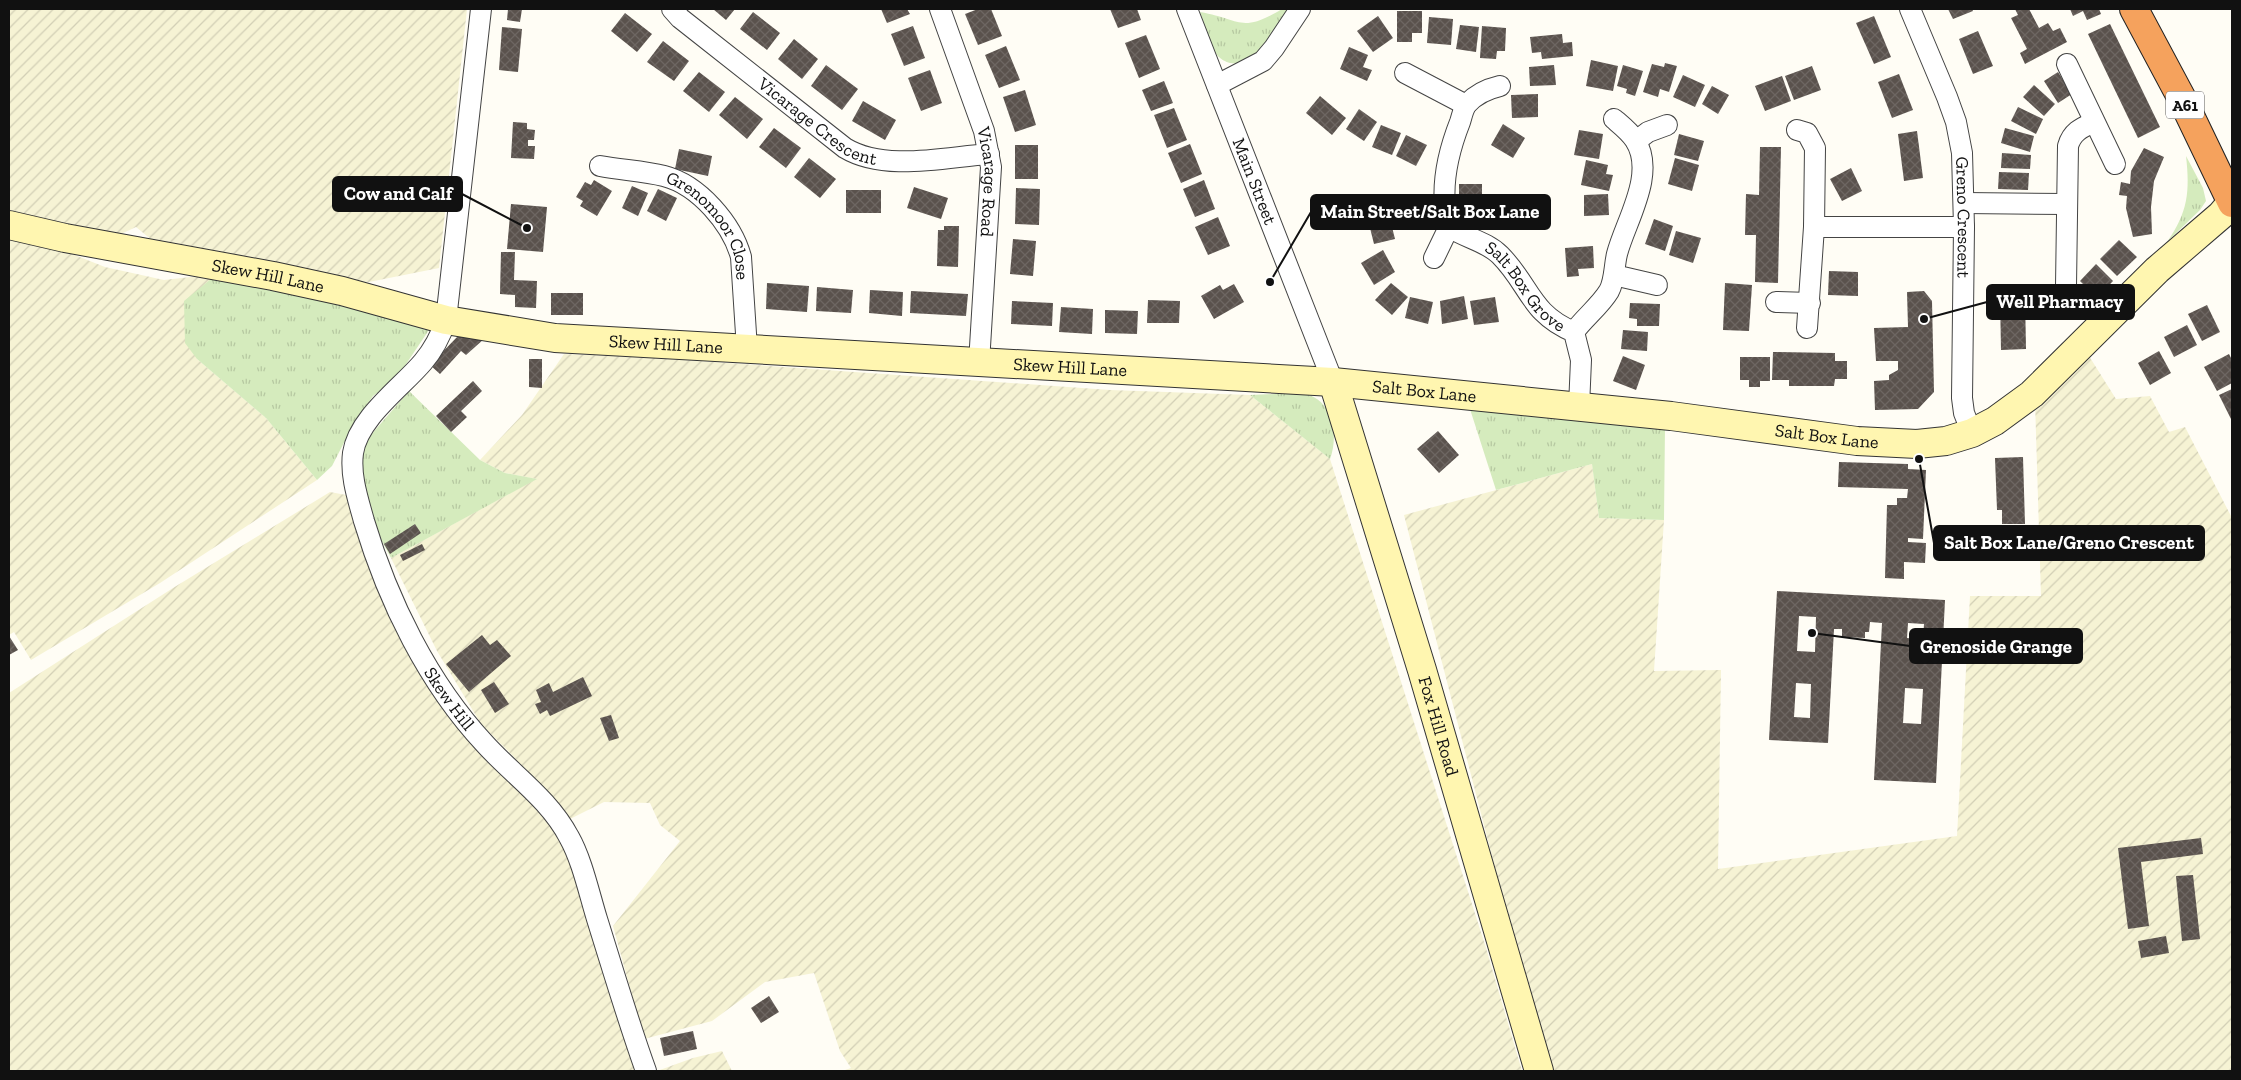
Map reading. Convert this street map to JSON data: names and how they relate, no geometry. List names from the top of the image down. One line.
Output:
{"streets":{"highway":["A61"],"street":["Vicarage Crescent","Vicarage Road","Main Street","Greno Crescent","Grenomoor Close","Skew Hill Lane","Salt Box Grove","Salt Box Lane","Skew Hill","Fox Hill Road"]},"crossings":[["A61","Salt Box Lane"],["Vicarage Crescent","Vicarage Road"],["Vicarage Road","Skew Hill Lane"],["Main Street","Skew Hill Lane"],["Main Street","Salt Box Lane"],["Main Street","Fox Hill Road"],["Greno Crescent","Salt Box Lane"],["Grenomoor Close","Skew Hill Lane"],["Skew Hill Lane","Salt Box Lane"],["Skew Hill Lane","Skew Hill"],["Skew Hill Lane","Fox Hill Road"],["Salt Box Grove","Salt Box Lane"],["Salt Box Lane","Fox Hill Road"]],"places":["Cow and Calf","Main Street/Salt Box Lane","Well Pharmacy","Salt Box Lane/Greno Crescent","Grenoside Grange"]}
